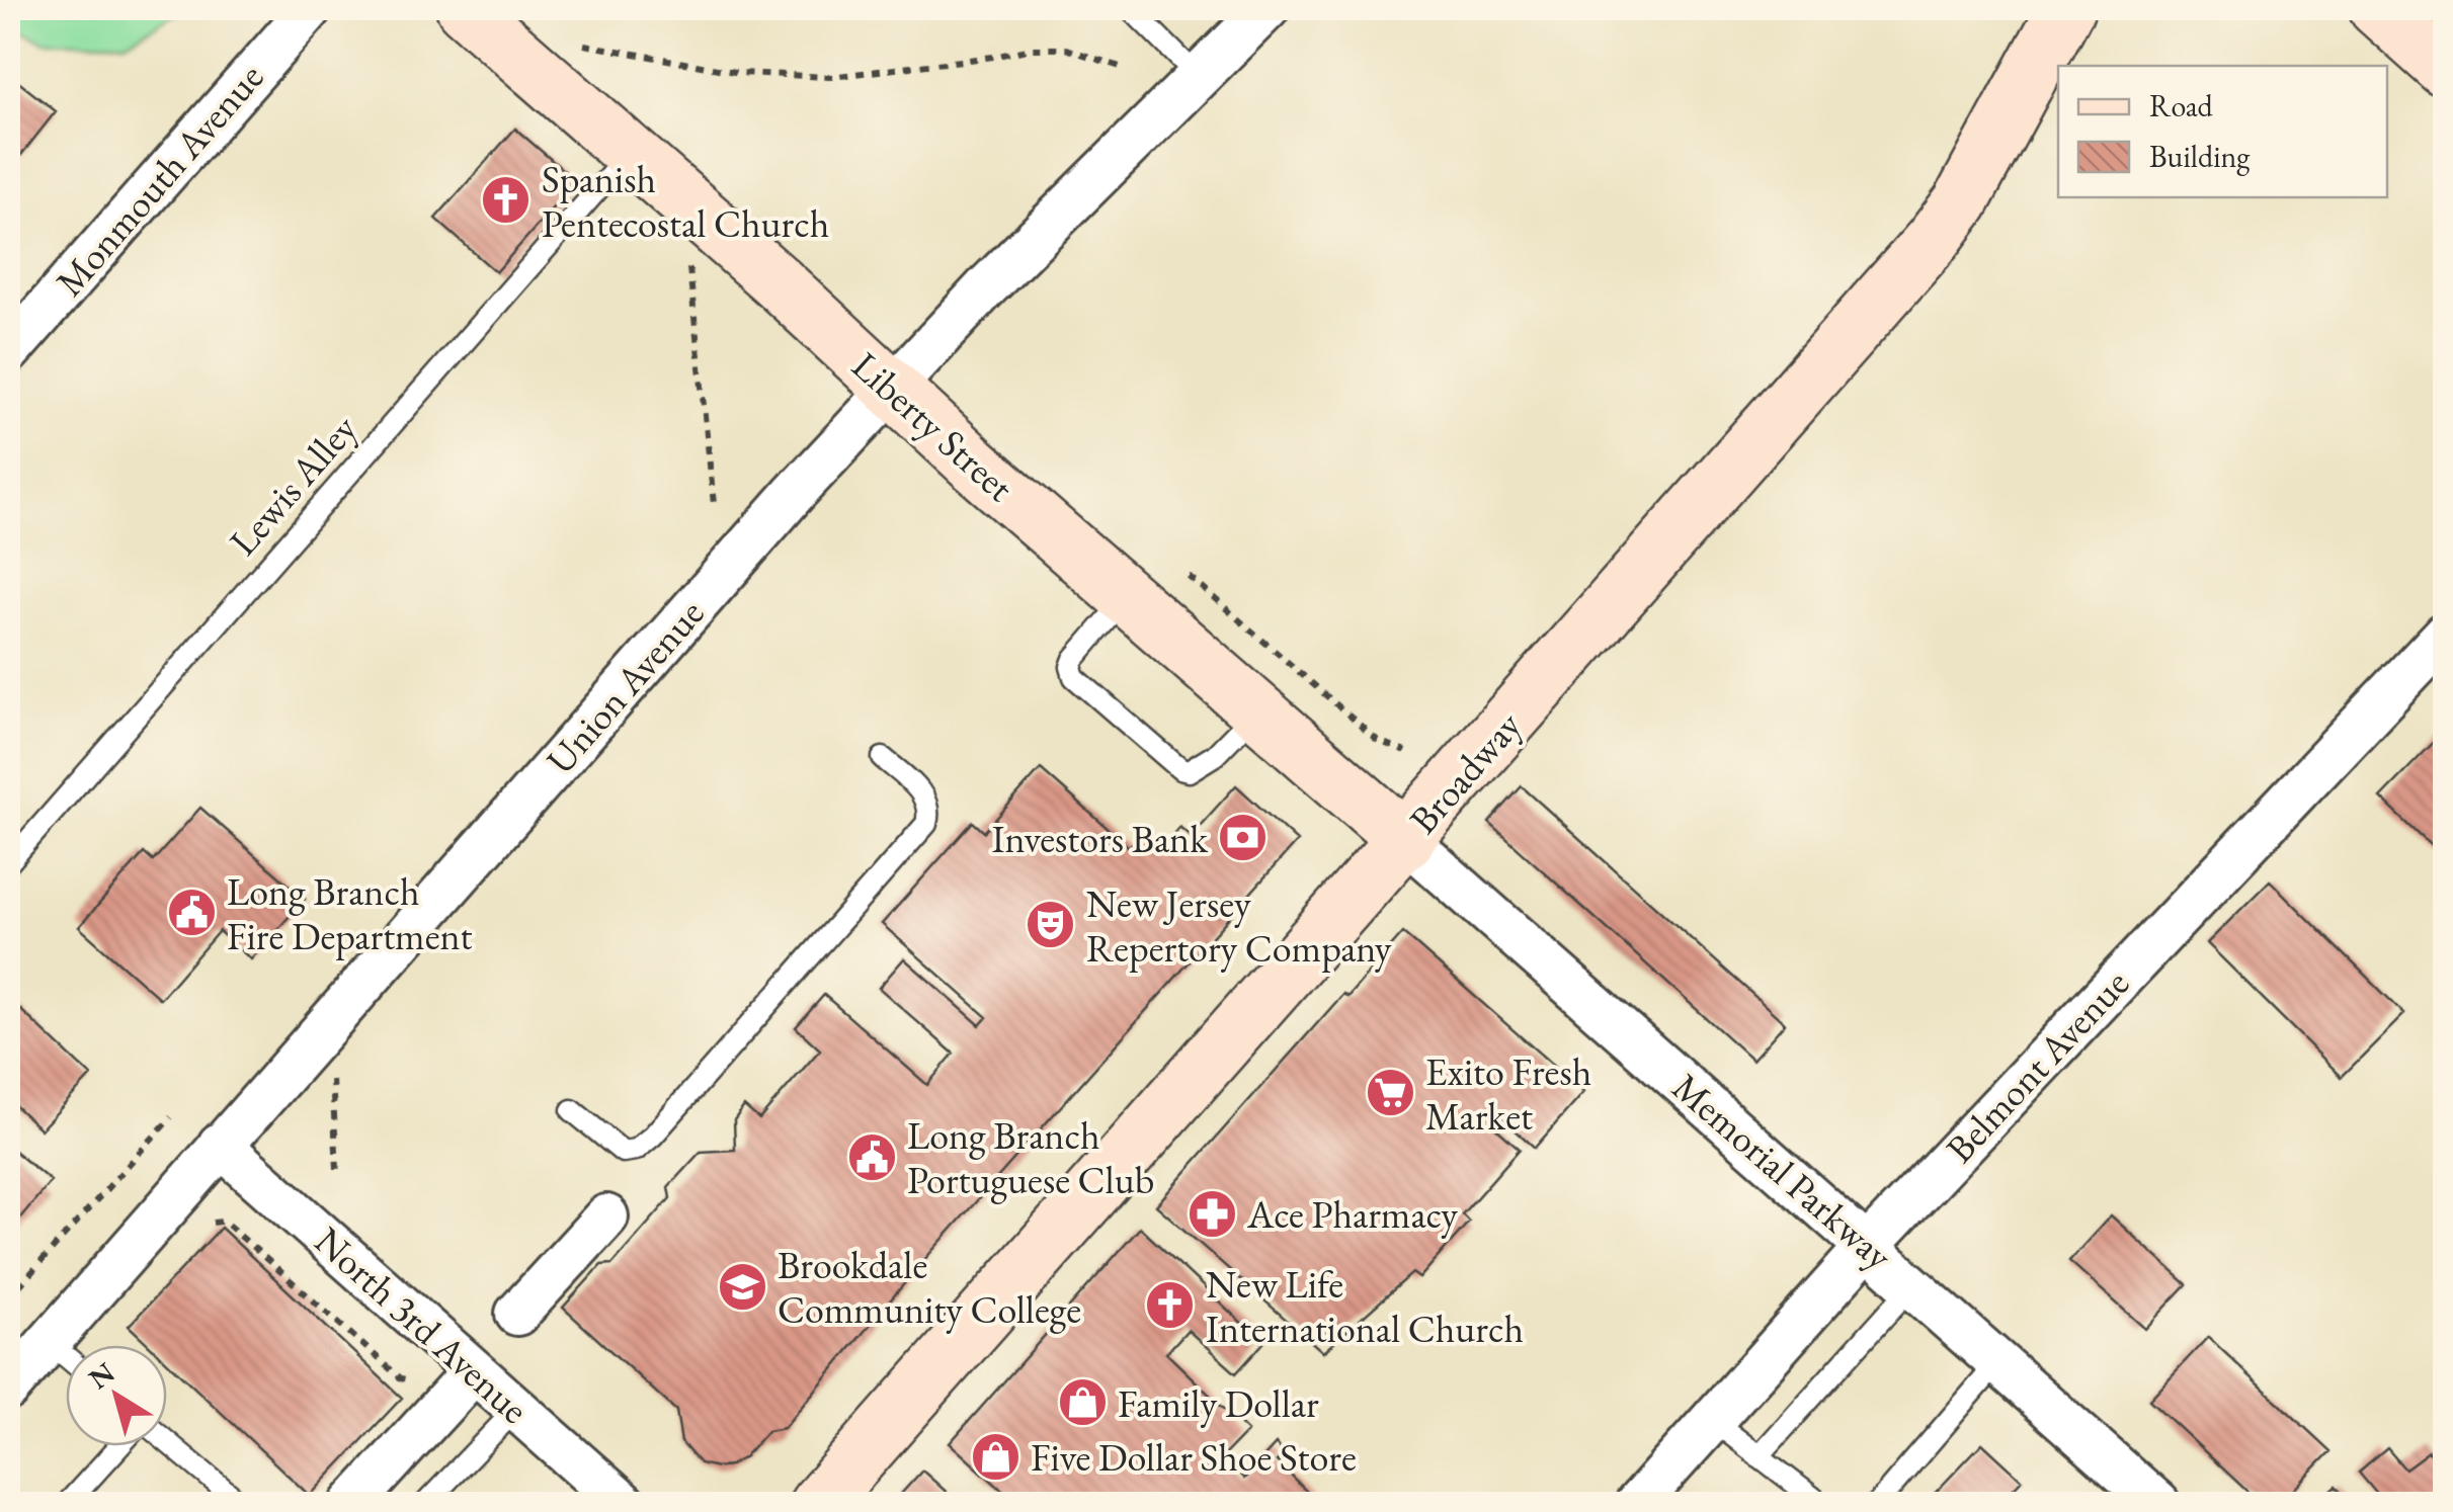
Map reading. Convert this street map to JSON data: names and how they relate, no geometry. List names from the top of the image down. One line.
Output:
{"streets":{"street":["Monmouth Avenue","Liberty Street","Union Avenue","Broadway","Belmont Avenue","Memorial Parkway","North 3rd Avenue"],"lane":["Lewis Alley"]},"crossings":[["Liberty Street","Lewis Alley"],["Liberty Street","Union Avenue"],["Liberty Street","Broadway"],["Liberty Street","Memorial Parkway"],["Union Avenue","North 3rd Avenue"],["Broadway","Memorial Parkway"],["Belmont Avenue","Memorial Parkway"]],"places":{"church":["Spanish Pentecostal Church","New Life International Church"],"bank":["Investors Bank"],"public building":["Long Branch Fire Department","Long Branch Portuguese Club"],"theatre":["New Jersey Repertory Company"],"supermarket":["Exito Fresh Market"],"pharmacy":["Ace Pharmacy"],"school or university":["Brookdale Community College"],"shop":["Family Dollar","Five Dollar Shoe Store"]},"legend":["Road","Building"],"north":"top left"}
